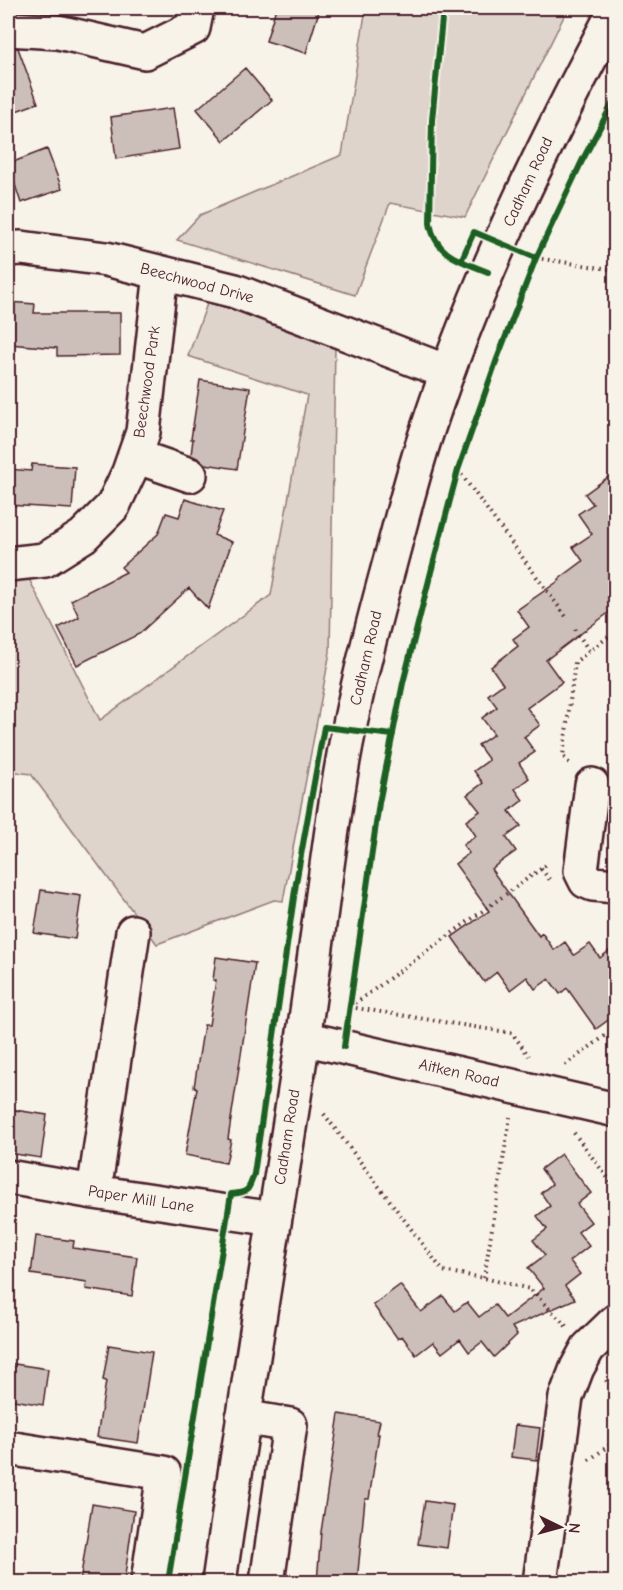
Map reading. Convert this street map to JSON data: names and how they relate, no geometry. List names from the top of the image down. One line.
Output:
{"streets":{"street":["Cadham Road","Beechwood Drive","Beechwood Park","Aitken Road","Paper Mill Lane"]},"crossings":[["Cadham Road","Beechwood Drive"],["Cadham Road","Aitken Road"],["Cadham Road","Paper Mill Lane"],["Beechwood Drive","Beechwood Park"]],"north":"right"}
